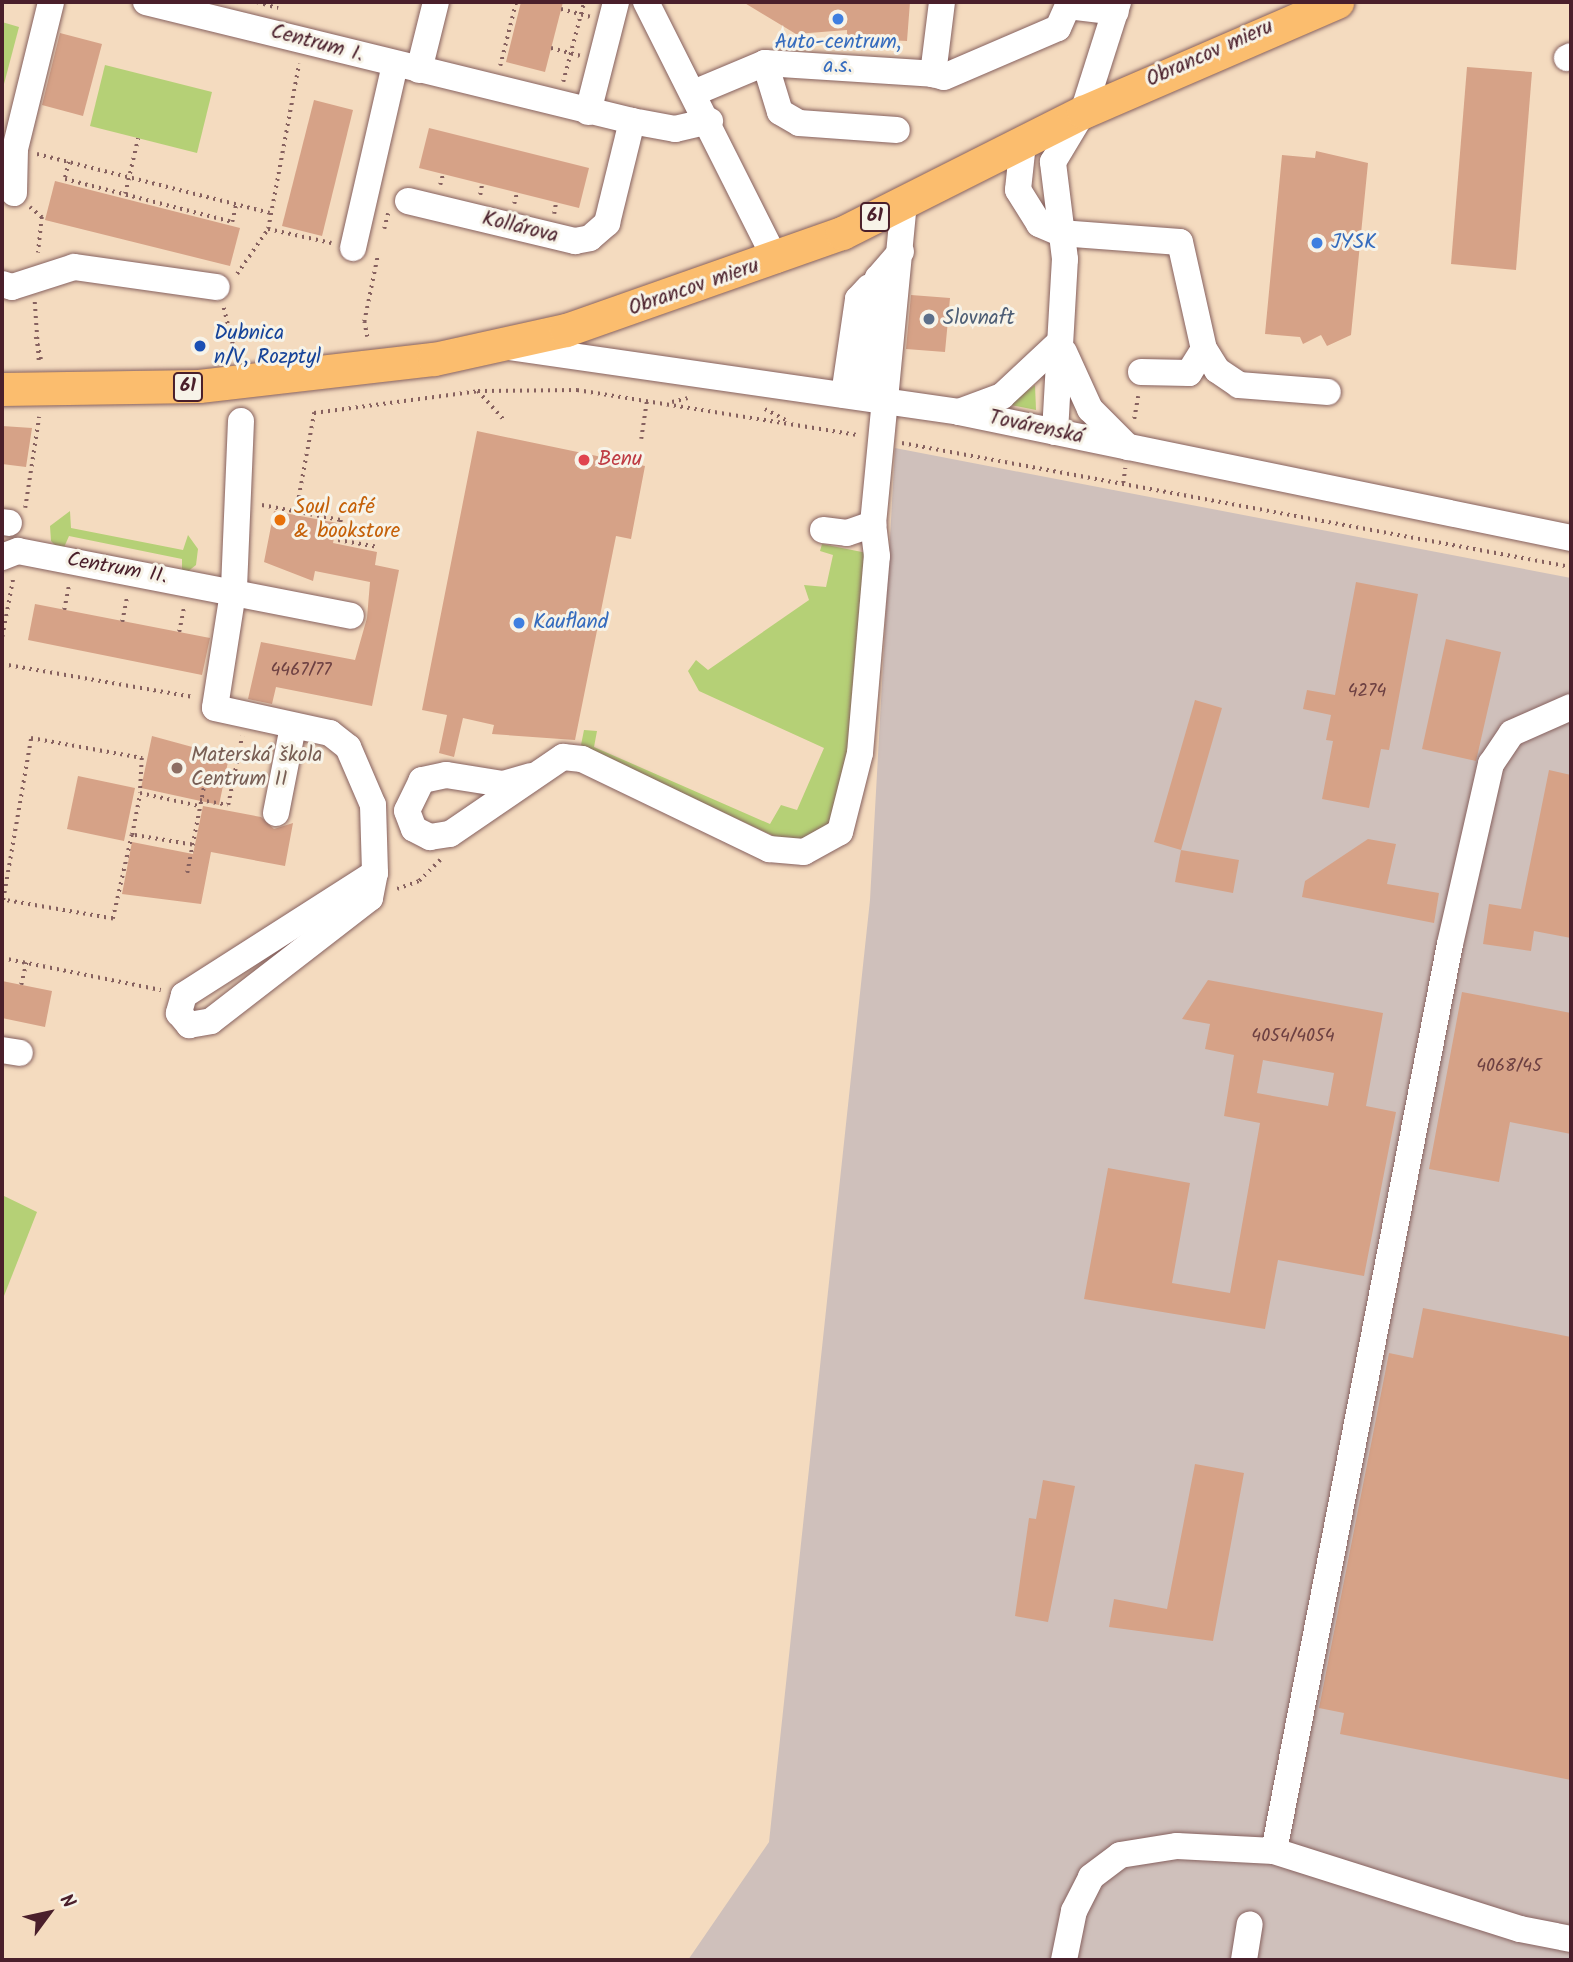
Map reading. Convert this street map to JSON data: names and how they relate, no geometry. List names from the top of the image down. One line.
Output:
{"streets":{"main road":["Obrancov mieru","61"],"street":["Centrum I.","Kollárova","Továrenská","Centrum II."]},"crossings":[["Centrum I.","Kollárova"],["Obrancov mieru","Továrenská"]],"places":["Auto-centrum, a.s.","JYSK","Slovnaft","Dubnica n/V, Rozptyl","Benu","Soul café & bookstore","Kaufland","Materská škola Centrum II"],"house_numbers":["4467/77","4274","4054/4054","4068/45"],"north":"top right"}
